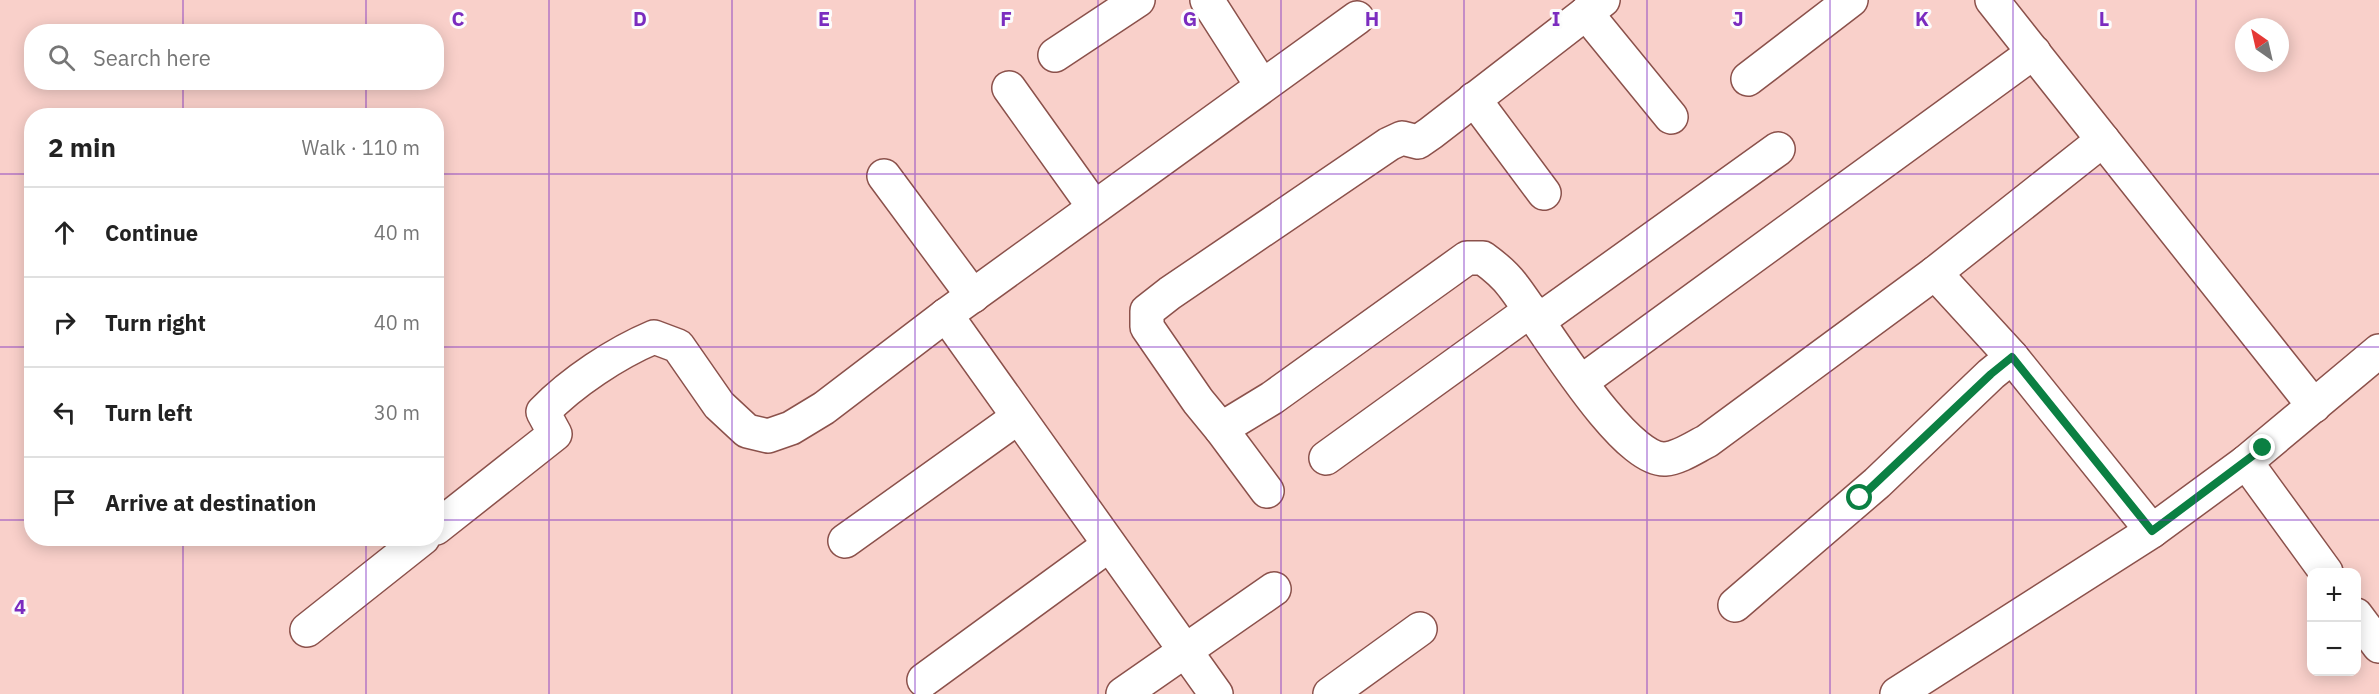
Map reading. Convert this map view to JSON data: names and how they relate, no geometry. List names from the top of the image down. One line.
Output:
{"north":"top left","page":{"search":"Search here","heading":["2 min","Walk · 110 m"],"list":[["Continue","40 m"],["Turn right","40 m"],["Turn left","30 m"],"Arrive at destination"],"map_buttons":["+","−"]},"grid":{"columns":["C","D","E","F","G","H","I","J","K","L"],"rows":["4"]}}
